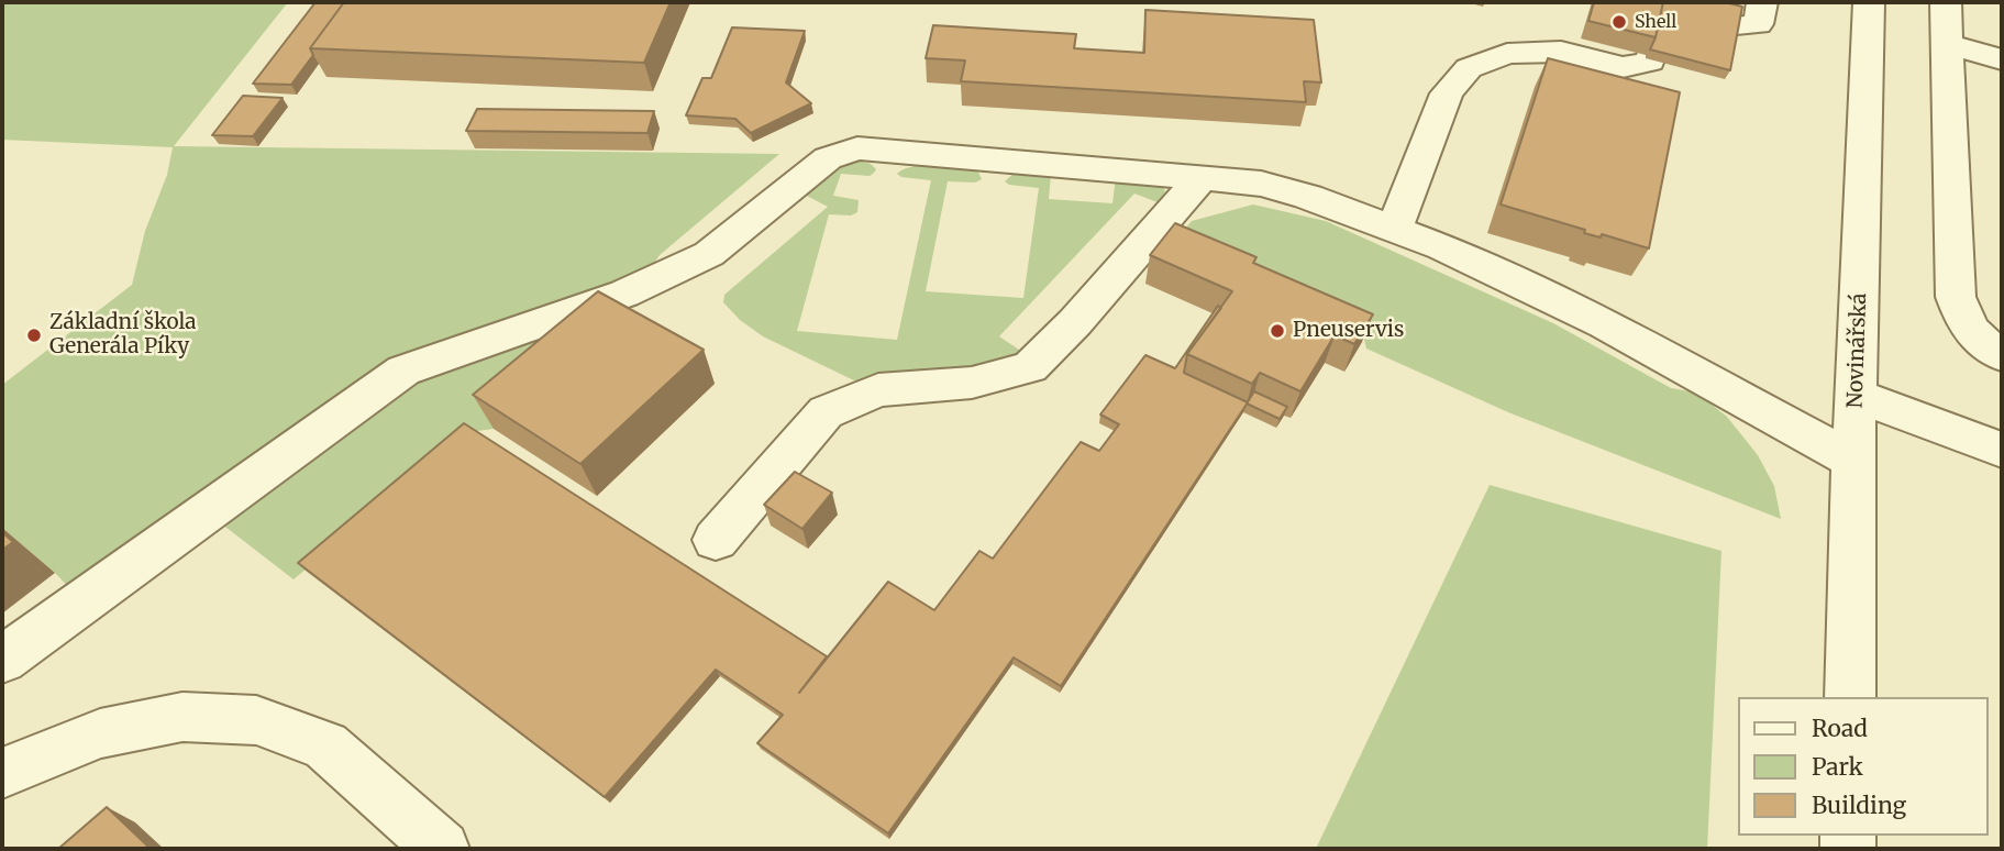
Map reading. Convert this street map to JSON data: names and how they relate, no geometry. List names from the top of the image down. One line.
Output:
{"streets":{"street":["Novinářská"]},"places":["Shell","Pneuservis","Základní škola Generála Píky"],"legend":["Road","Park","Building"]}
